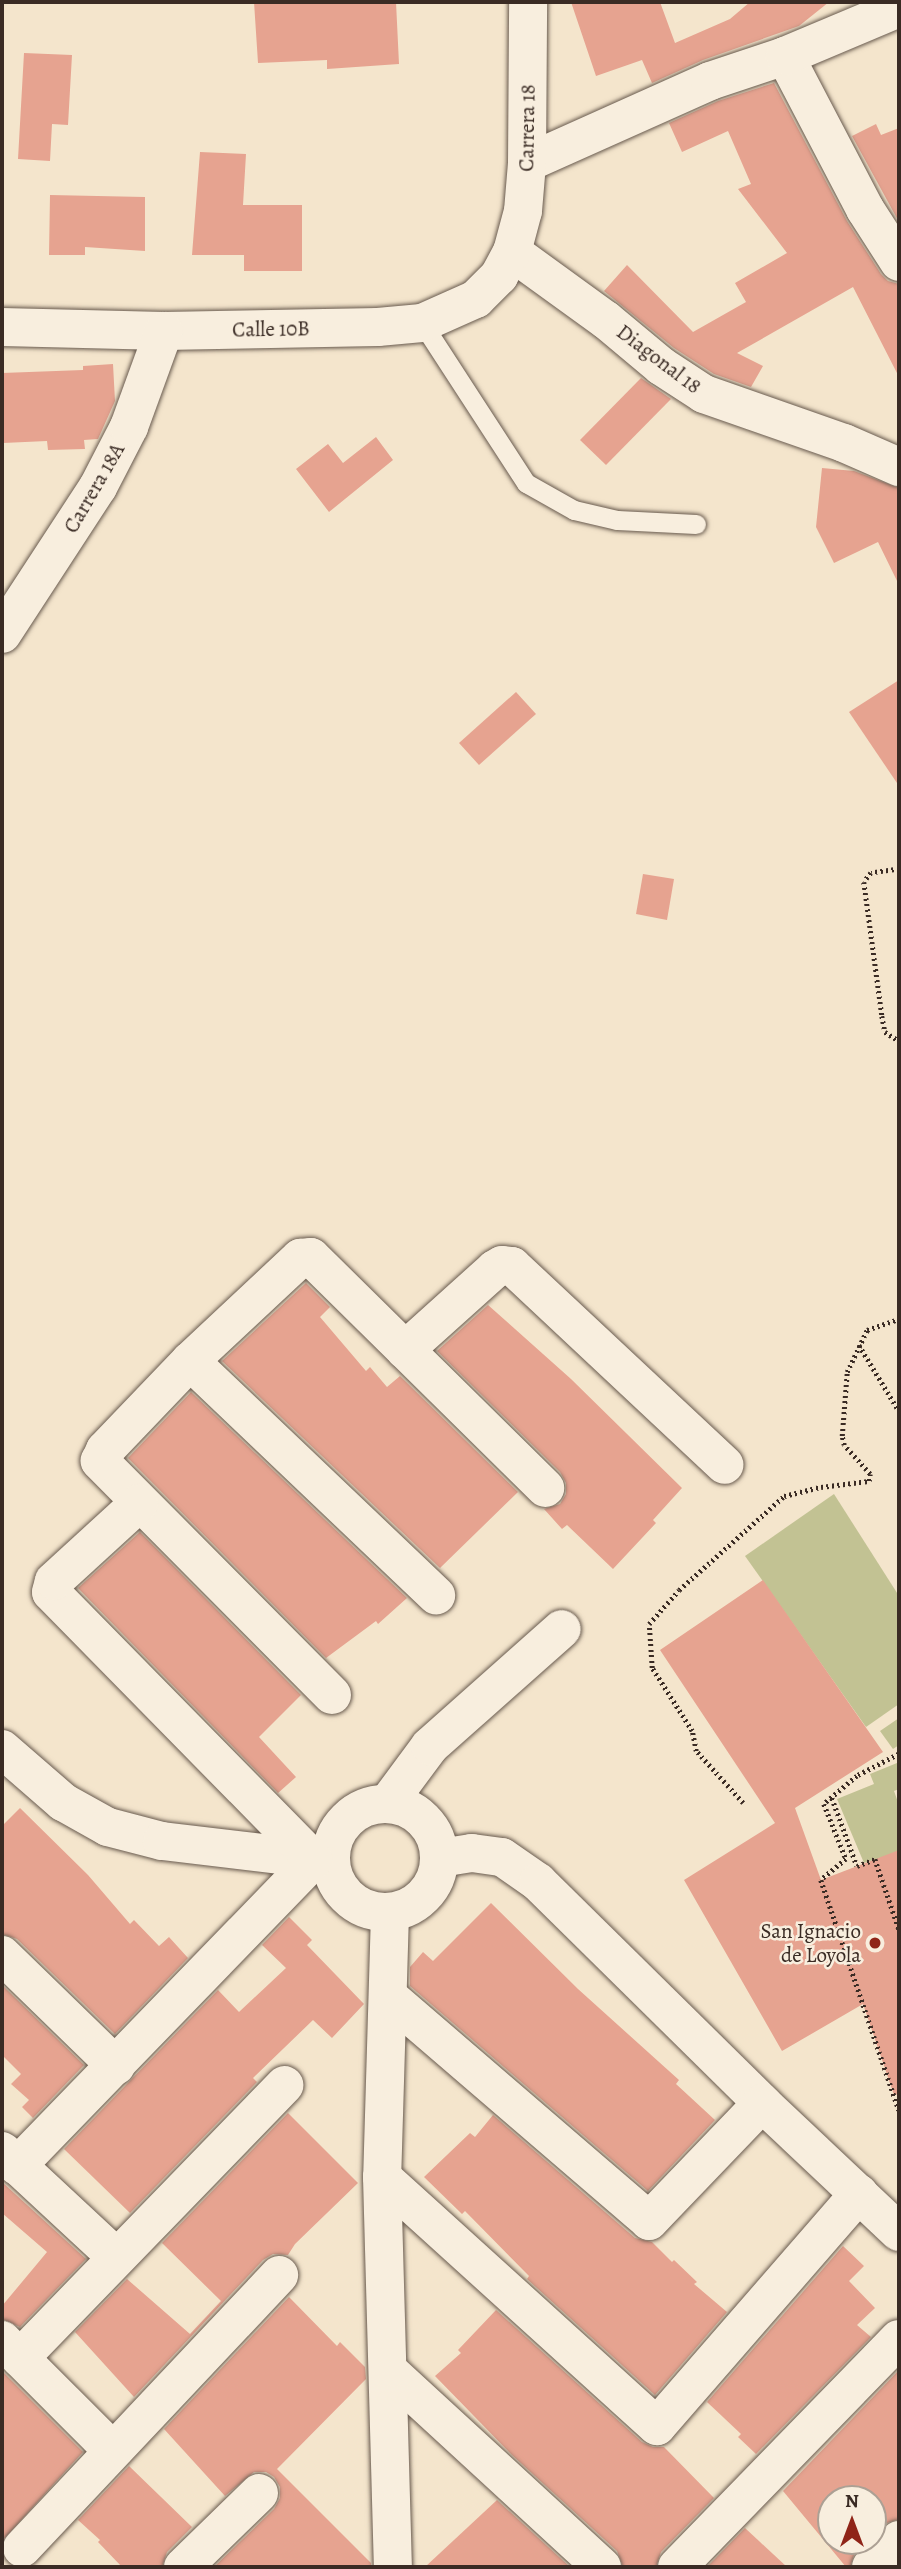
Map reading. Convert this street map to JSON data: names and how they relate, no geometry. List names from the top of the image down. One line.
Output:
{"streets":{"street":["Carrera 18","Calle 10B","Diagonal 18","Carrera 18A"]},"crossings":[["Carrera 18","Calle 10B"],["Carrera 18","Diagonal 18"],["Calle 10B","Diagonal 18"],["Calle 10B","Carrera 18A"]],"places":["San Ignacio de Loyola"],"north":"top"}
